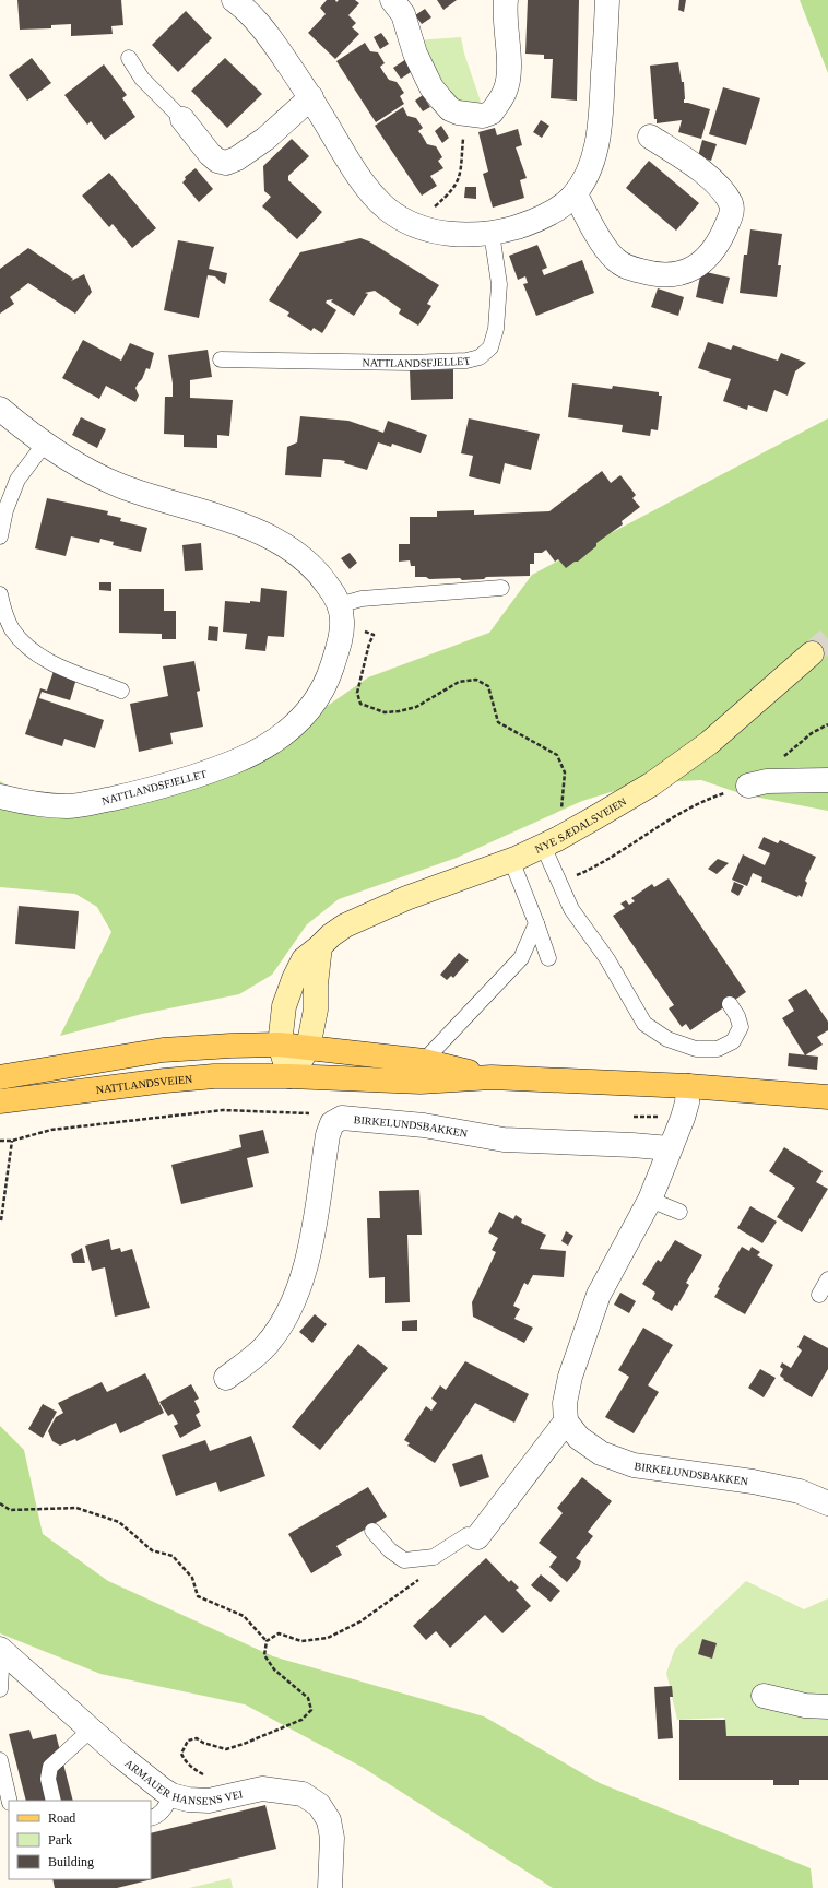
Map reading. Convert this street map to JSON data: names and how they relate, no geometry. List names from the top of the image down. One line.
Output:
{"streets":{"main road":["NYE SÆDALSVEIEN","NATTLANDSVEIEN"],"street":["NATTLANDSFJELLET","BIRKELUNDSBAKKEN","ARMAUER HANSENS VEI"]},"crossings":[["NYE SÆDALSVEIEN","NATTLANDSVEIEN"]],"legend":["Road","Park","Building"]}
